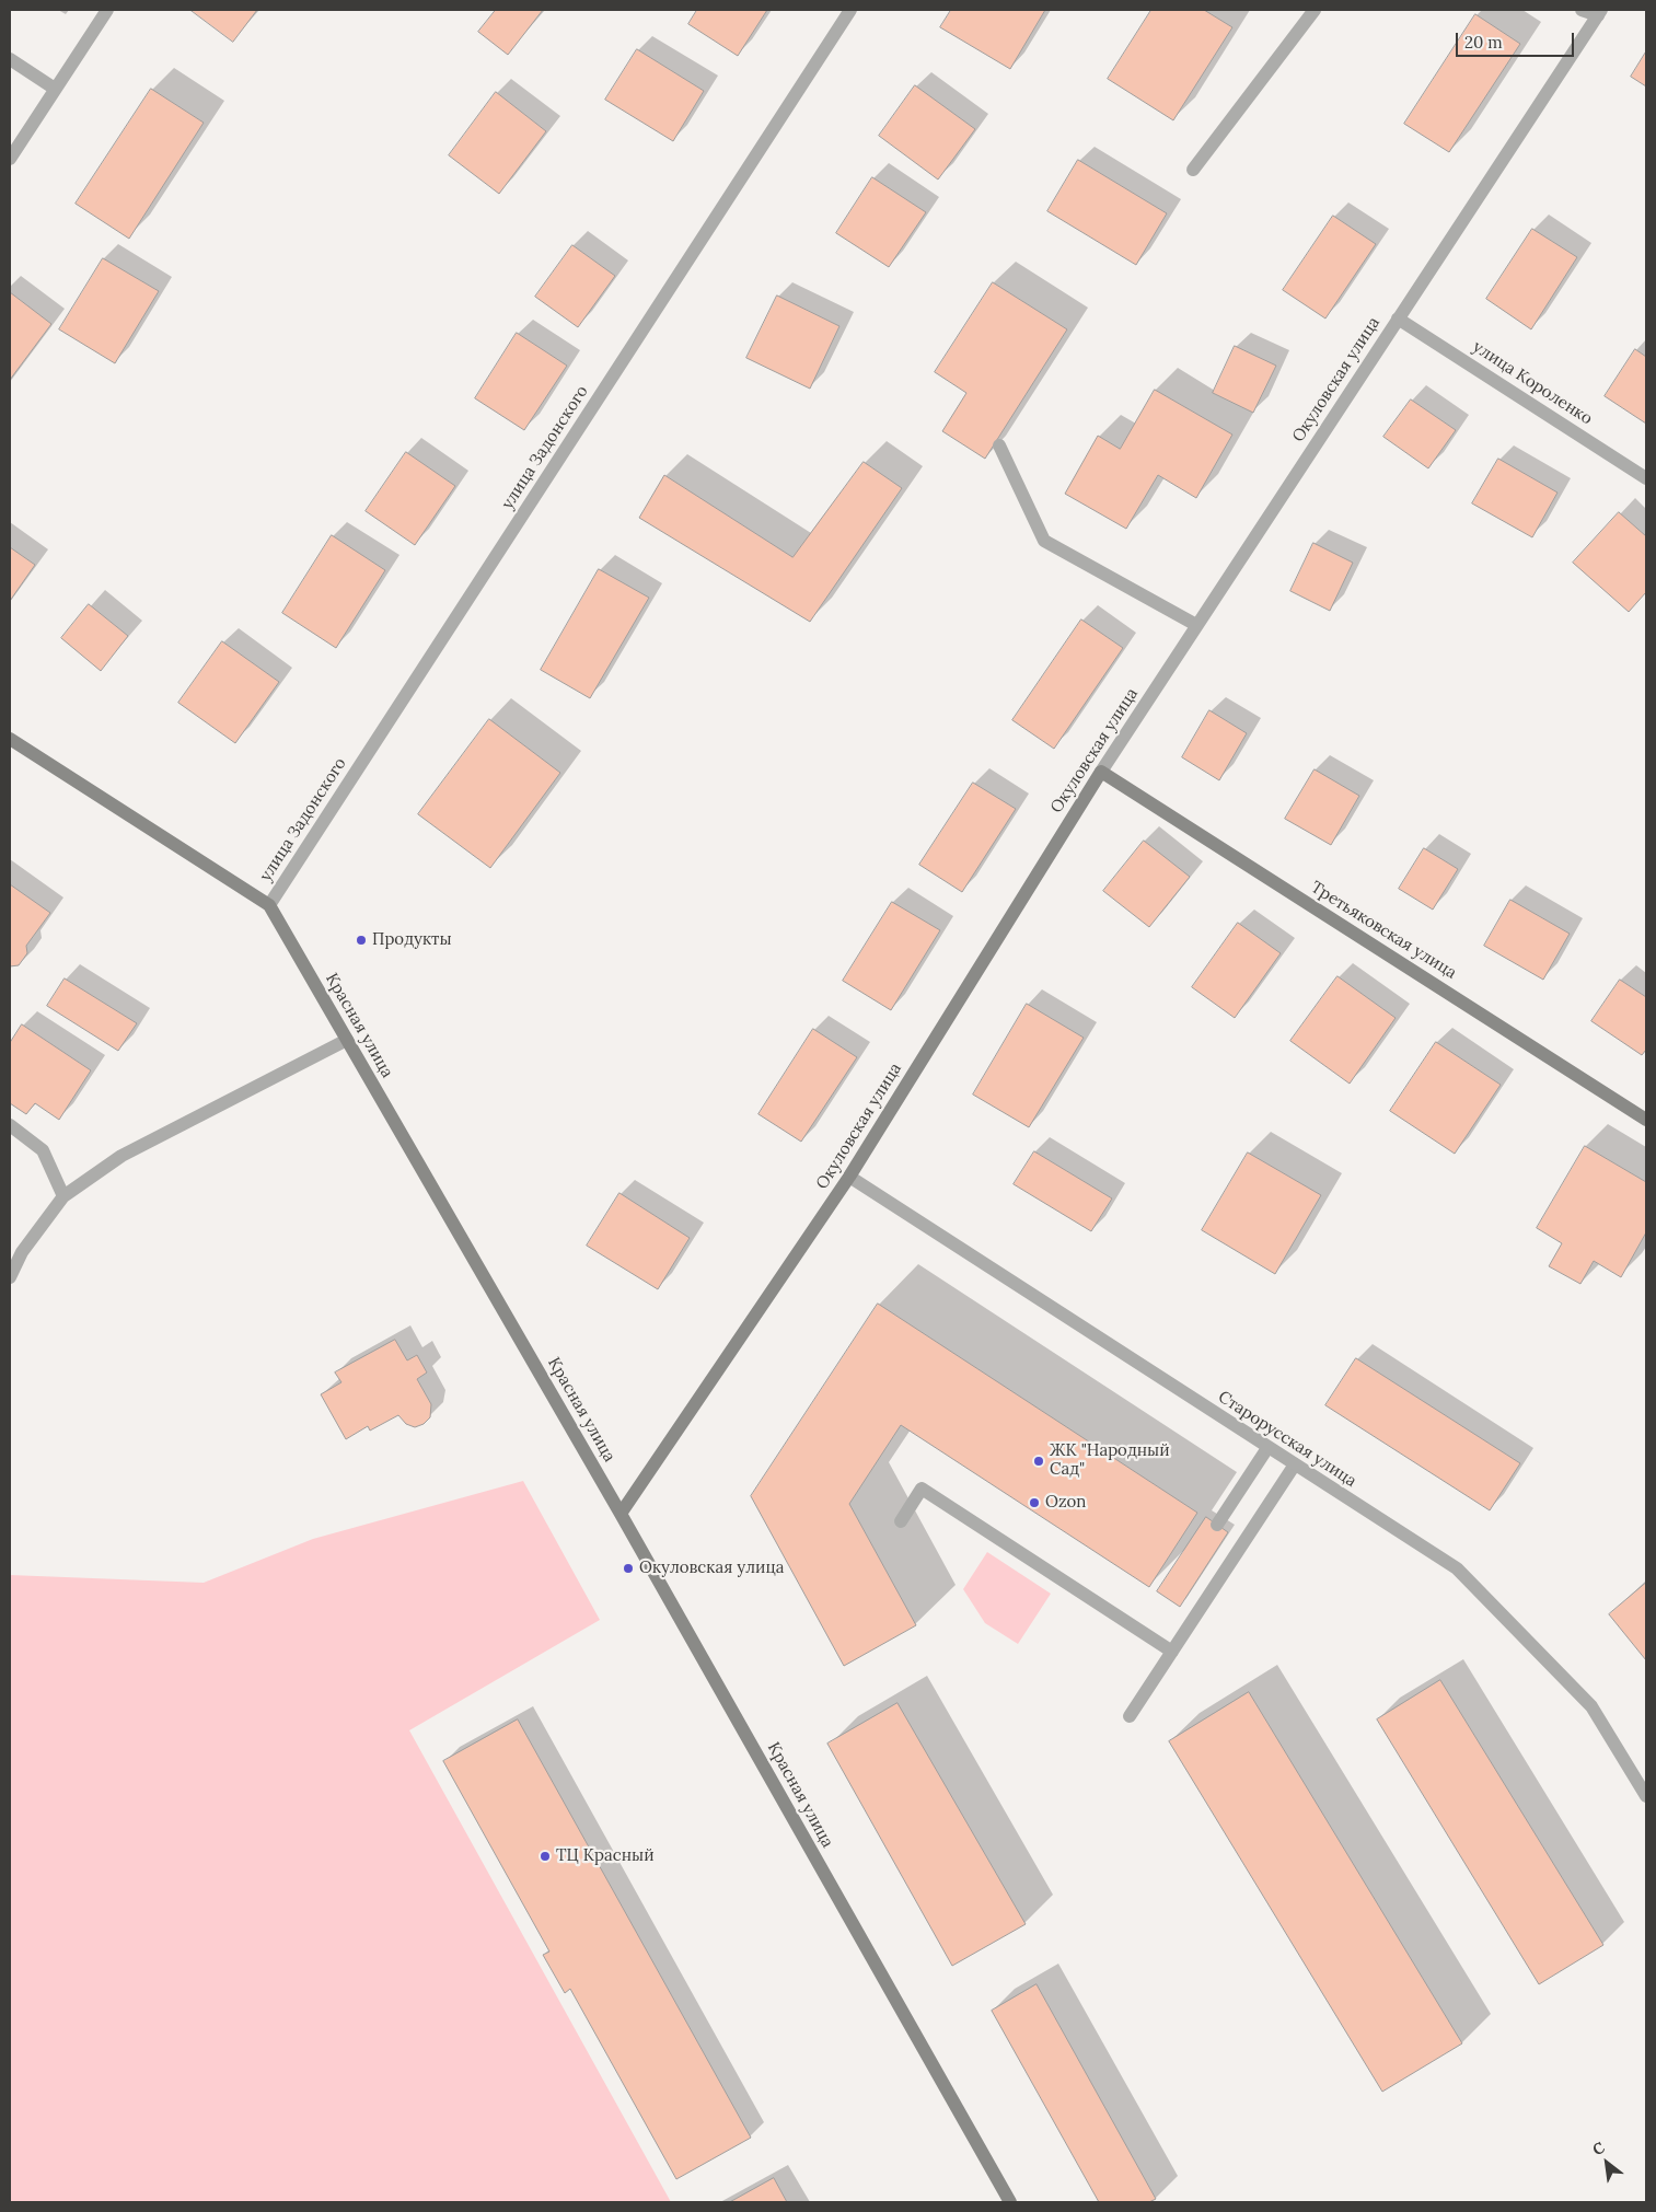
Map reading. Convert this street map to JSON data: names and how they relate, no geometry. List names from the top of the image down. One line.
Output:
{"streets":{"street":["Окуловская улица","улица Короленко","улица Задонского","Третьяковская улица","Красная улица","Старорусская улица"]},"crossings":[["Окуловская улица","улица Короленко"],["Окуловская улица","Третьяковская улица"],["Окуловская улица","Красная улица"],["Окуловская улица","Старорусская улица"],["улица Задонского","Красная улица"]],"places":["Продукты","ЖК \"Народный Сад\"","Ozon","Окуловская улица","ТЦ Красный"],"scale_bar":"20 m","north":"top left"}
